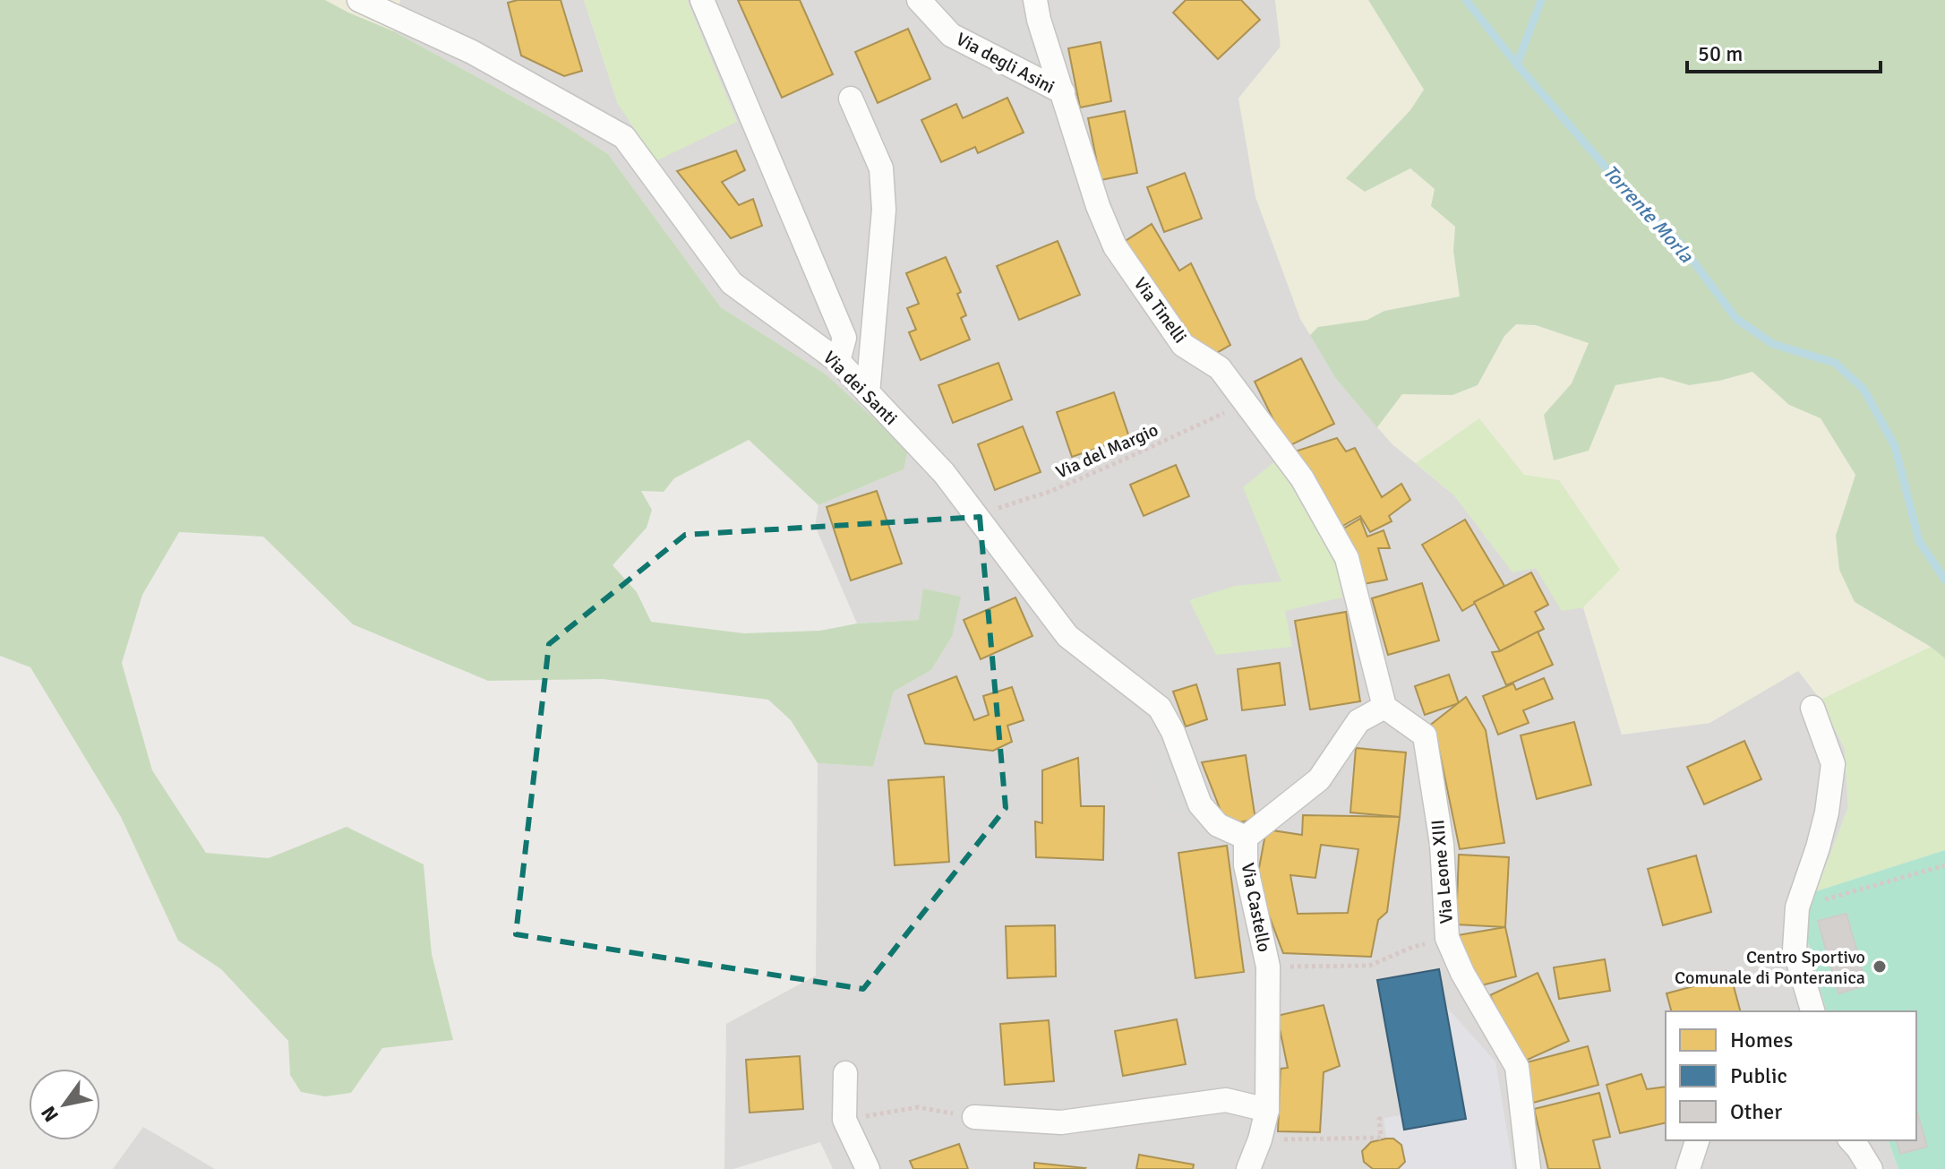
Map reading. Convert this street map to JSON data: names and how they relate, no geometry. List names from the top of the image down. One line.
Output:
{"streets":{"street":["Via degli Asini","Via Tinelli","Via dei Santi","Via Leone XIII","Via Castello"],"path":["Via del Margio"]},"crossings":[["Via degli Asini","Via Tinelli"],["Via Tinelli","Via del Margio"],["Via Tinelli","Via Leone XIII"],["Via Tinelli","Via Castello"],["Via dei Santi","Via del Margio"],["Via dei Santi","Via Castello"],["Via Leone XIII","Via Castello"]],"water":["Torrente Morla"],"places":["Centro Sportivo Comunale di Ponteranica"],"legend":["Homes","Public","Other"],"scale_bar":"50 m","north":"bottom left"}
